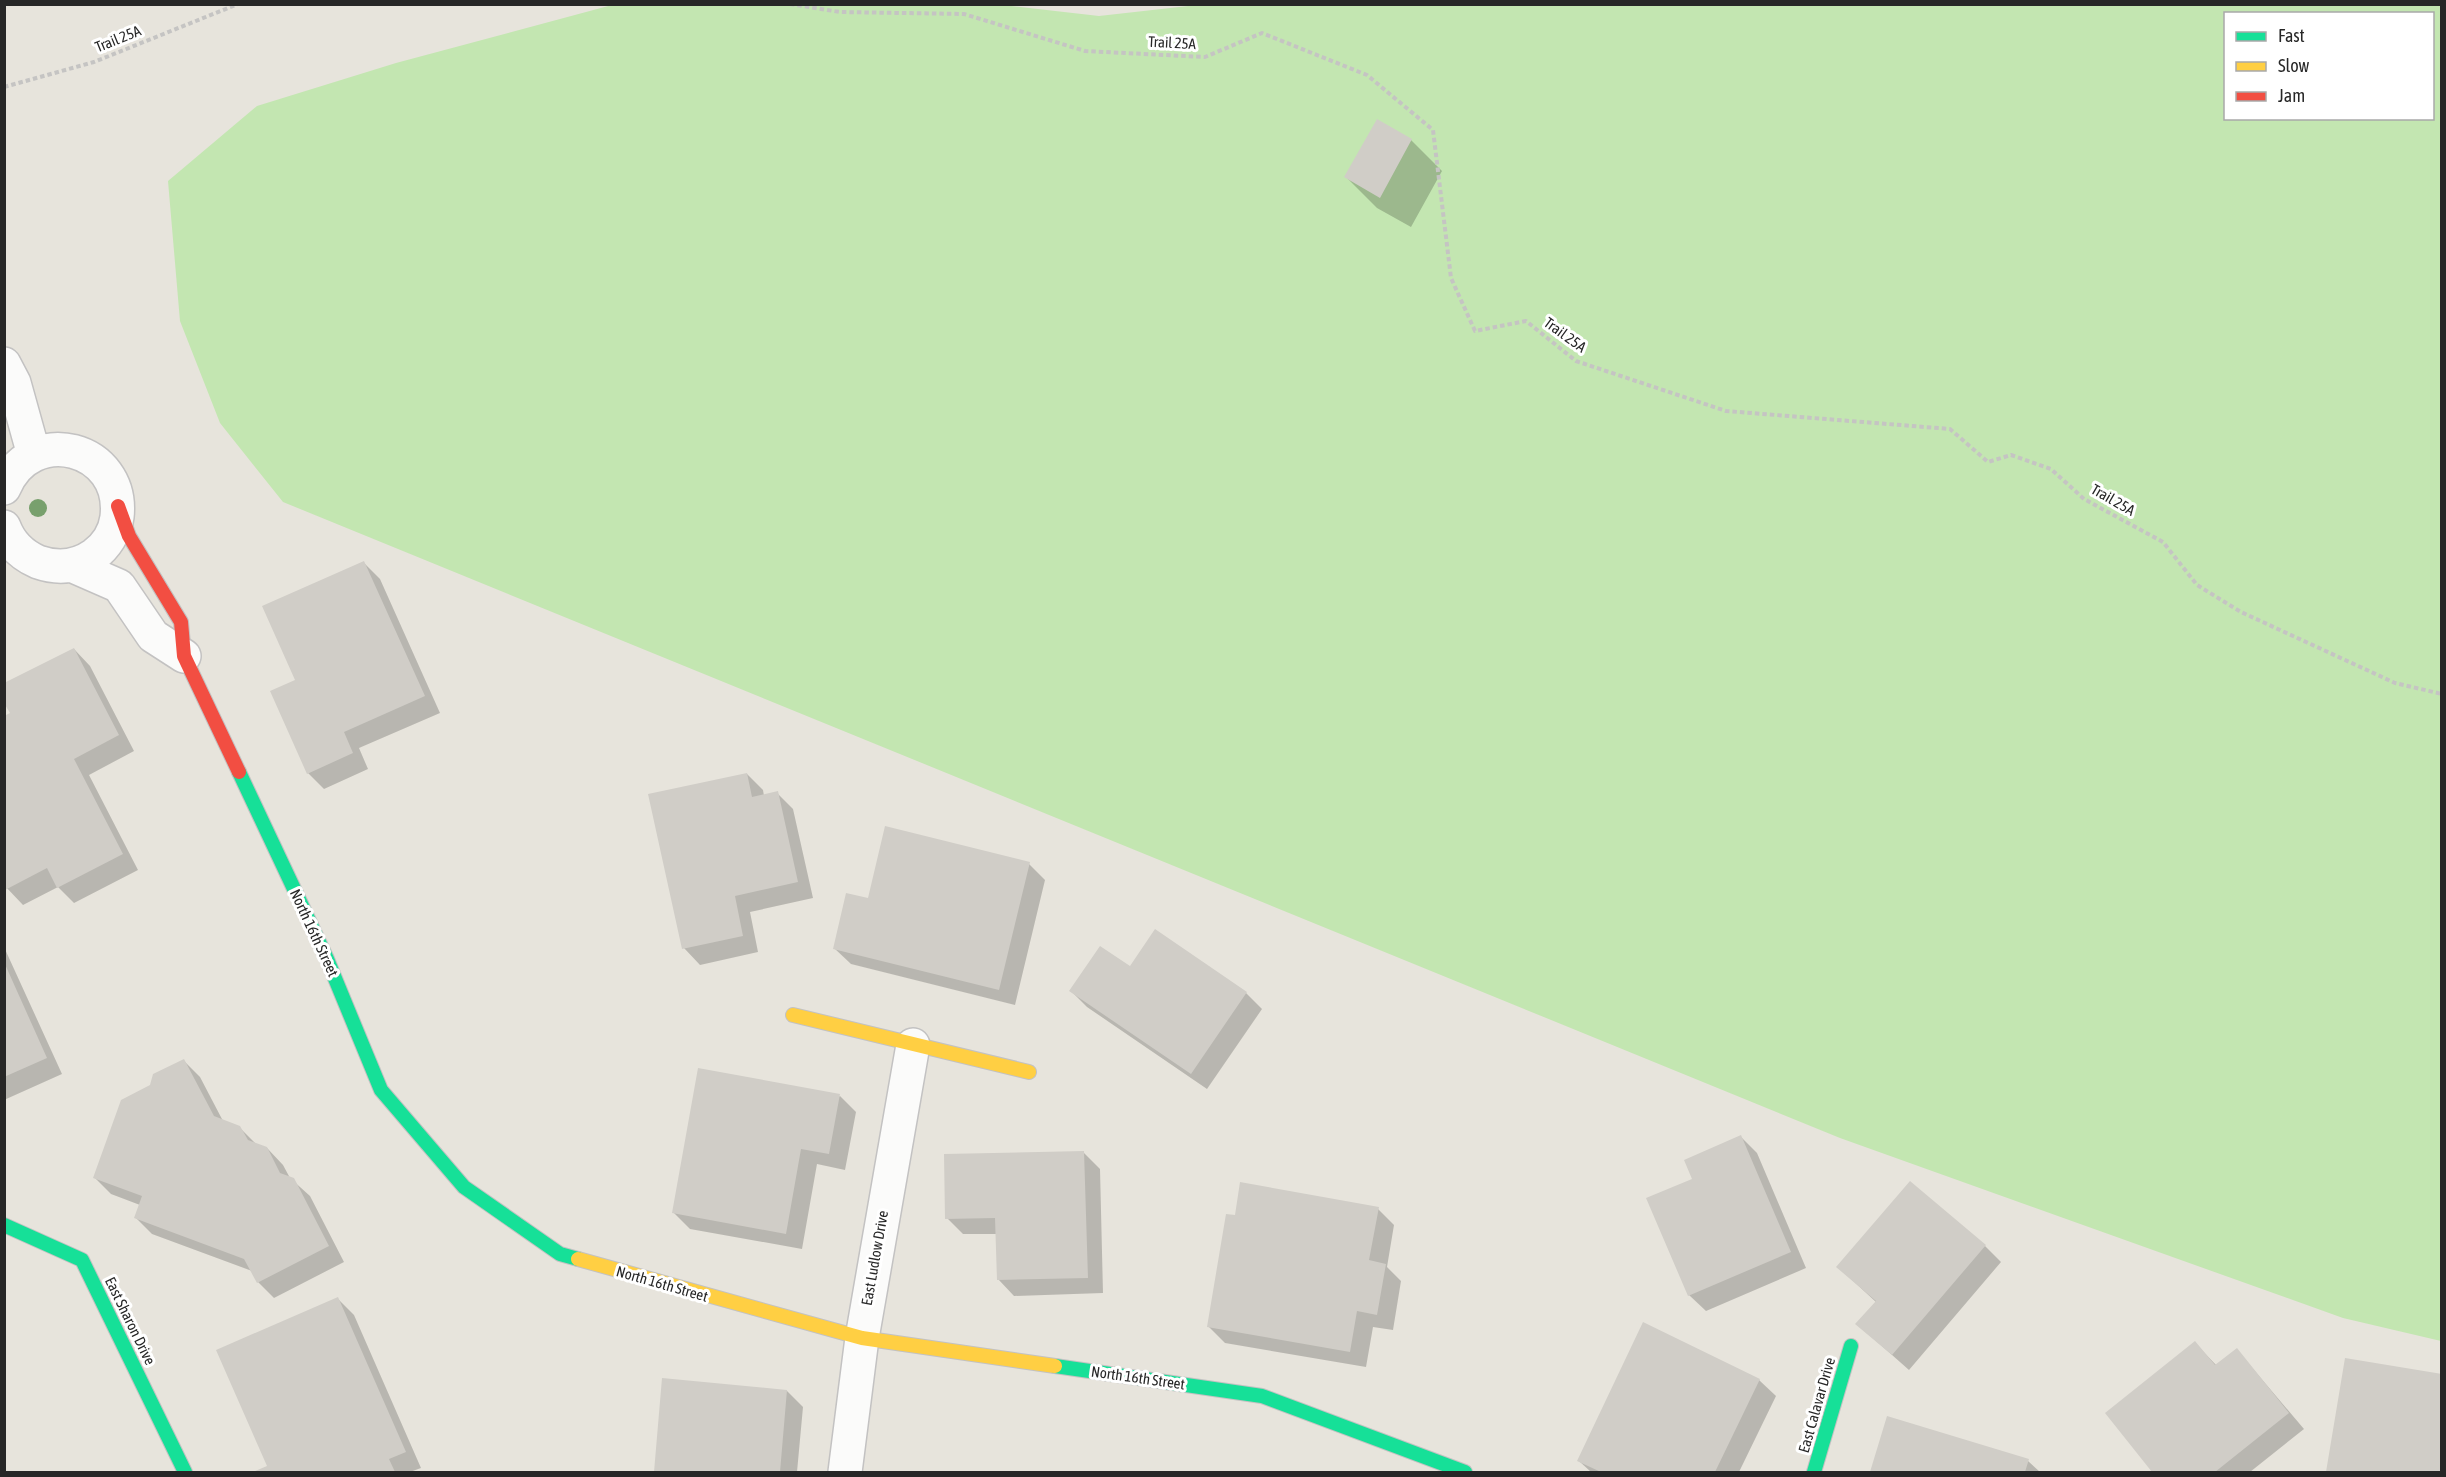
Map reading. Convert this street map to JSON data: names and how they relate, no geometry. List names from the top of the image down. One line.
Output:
{"streets":{"street":["North 16th Street","East Ludlow Drive","East Sharon Drive","East Calavar Drive"],"path":["Trail 25A"]},"crossings":[["North 16th Street","East Ludlow Drive"]],"legend":["Fast","Slow","Jam"]}
